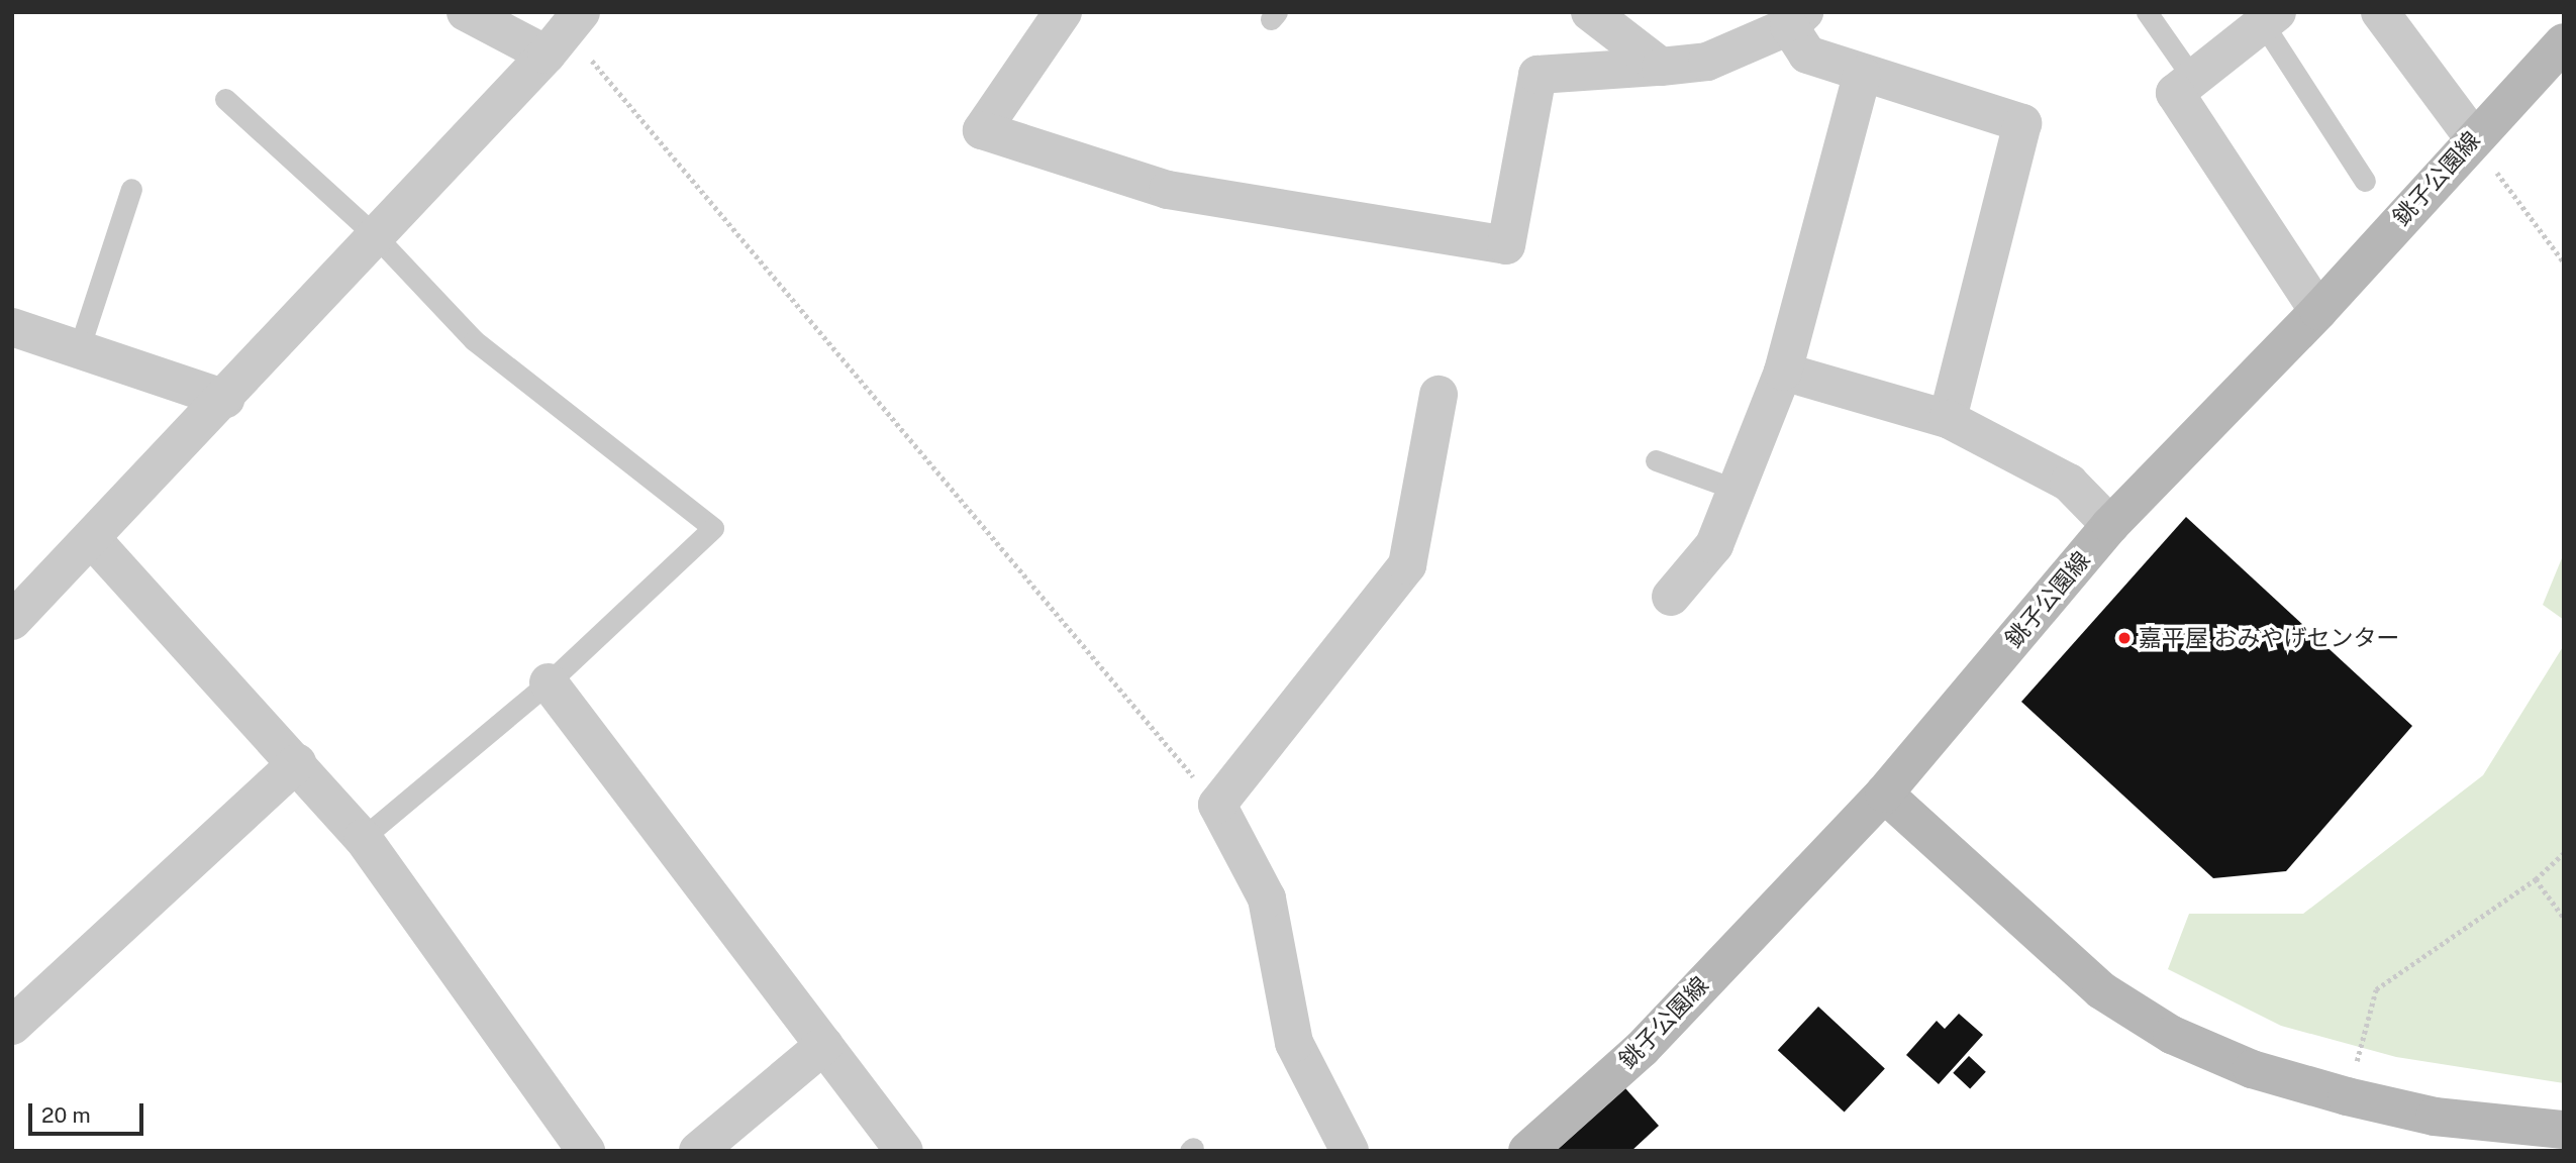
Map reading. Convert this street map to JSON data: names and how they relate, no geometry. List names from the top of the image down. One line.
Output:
{"streets":{"main road":["銚子公園線"]},"places":["嘉平屋 おみやげセンター"],"scale_bar":"20 m"}
